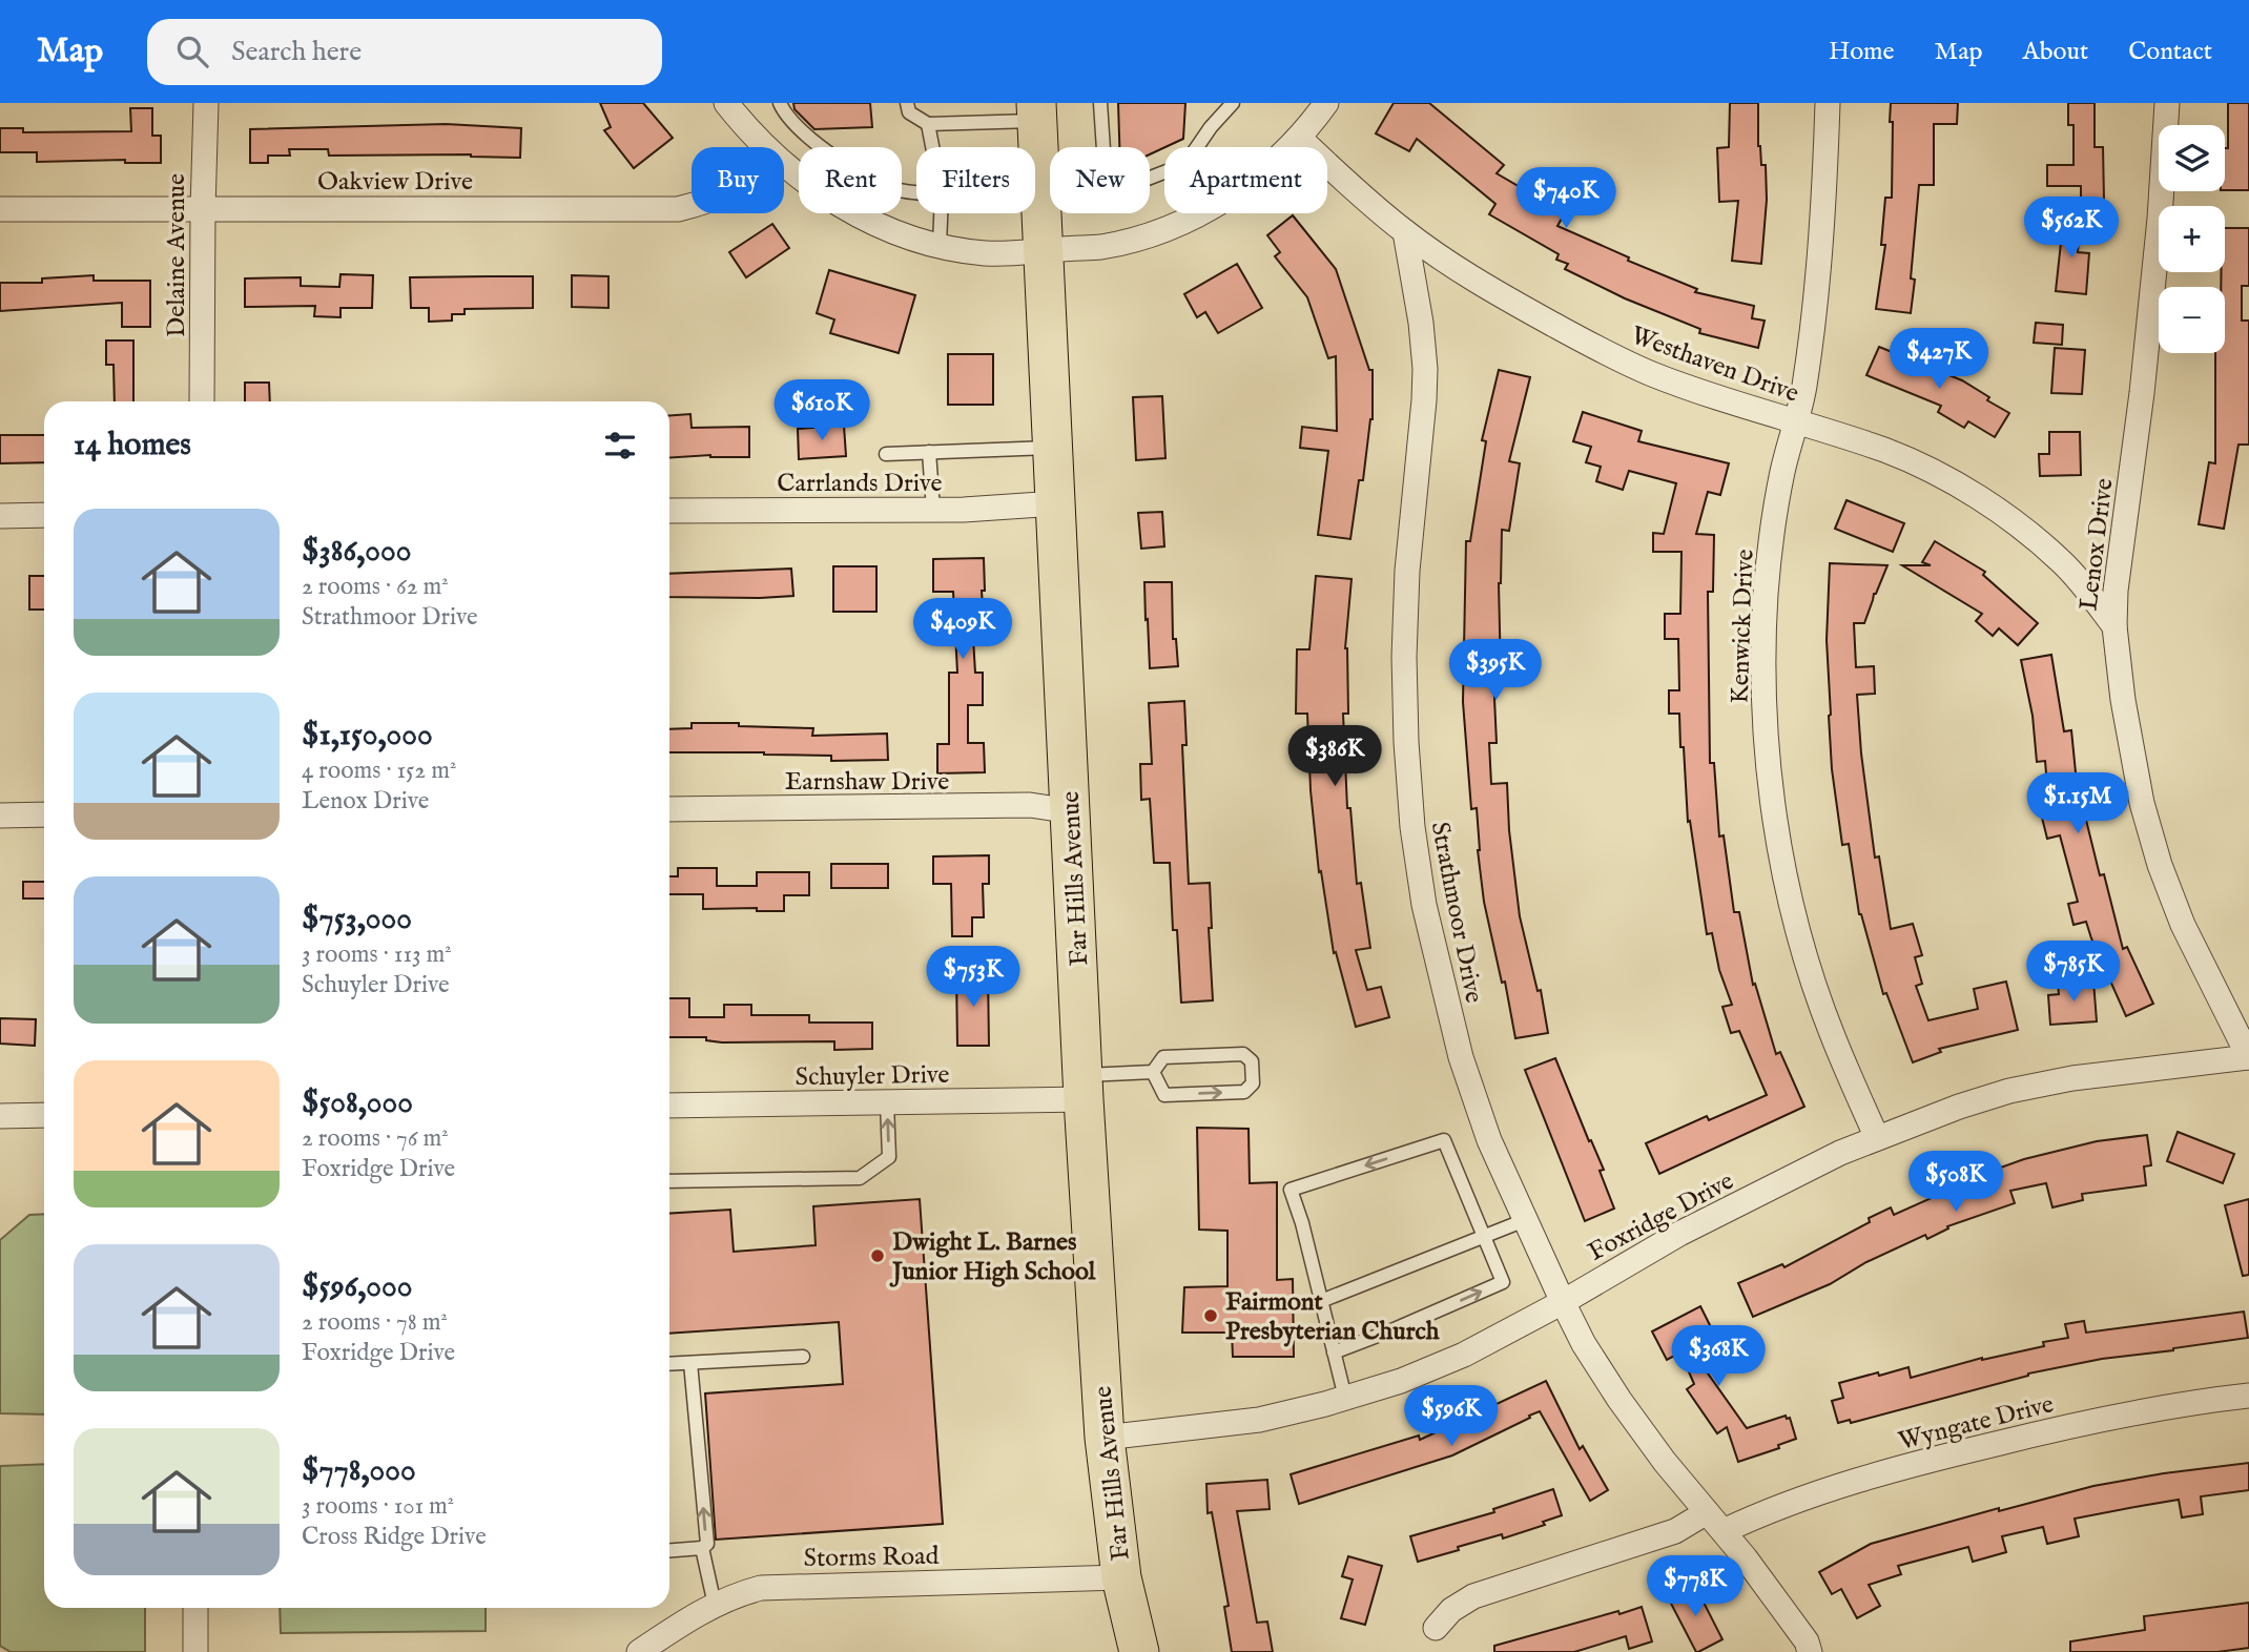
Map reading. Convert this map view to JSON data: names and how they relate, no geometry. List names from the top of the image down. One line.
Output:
{"streets":{"main road":["Far Hills Avenue"],"street":["Oakview Drive","Delaine Avenue","Westhaven Drive","Carrlands Drive","Lenox Drive","Kenwick Drive","Earnshaw Drive","Strathmoor Drive","Schuyler Drive","Foxridge Drive","Wyngate Drive","Storms Road"]},"crossings":[["Oakview Drive","Delaine Avenue"],["Westhaven Drive","Lenox Drive"],["Westhaven Drive","Kenwick Drive"],["Westhaven Drive","Strathmoor Drive"],["Carrlands Drive","Far Hills Avenue"],["Lenox Drive","Foxridge Drive"],["Kenwick Drive","Foxridge Drive"],["Earnshaw Drive","Far Hills Avenue"],["Far Hills Avenue","Schuyler Drive"],["Far Hills Avenue","Foxridge Drive"],["Far Hills Avenue","Storms Road"],["Strathmoor Drive","Foxridge Drive"],["Strathmoor Drive","Wyngate Drive"]],"places":["Dwight L. Barnes Junior High School","Fairmont Presbyterian Church"],"page":{"header":"Map","search":"Search here","nav":["Home","Map","About","Contact"],"map_buttons":["+","−"],"chip":["Buy","Rent","Filters","New","Apartment"],"price":["$740K","$562K","$427K","$610K","$409K","$395K","$386K","$1.15M","$785K","$753K","$508K","$368K","$596K","$778K"],"heading":"14 homes","list":[{"name":"$386,000","note":"2 rooms · 62 m² · Strathmoor Drive"},{"name":"$1,150,000","note":"4 rooms · 152 m² · Lenox Drive"},{"name":"$753,000","note":"3 rooms · 113 m² · Schuyler Drive"},{"name":"$508,000","note":"2 rooms · 76 m² · Foxridge Drive"},{"name":"$596,000","note":"2 rooms · 78 m² · Foxridge Drive"},{"name":"$778,000","note":"3 rooms · 101 m² · Cross Ridge Drive"}]}}
